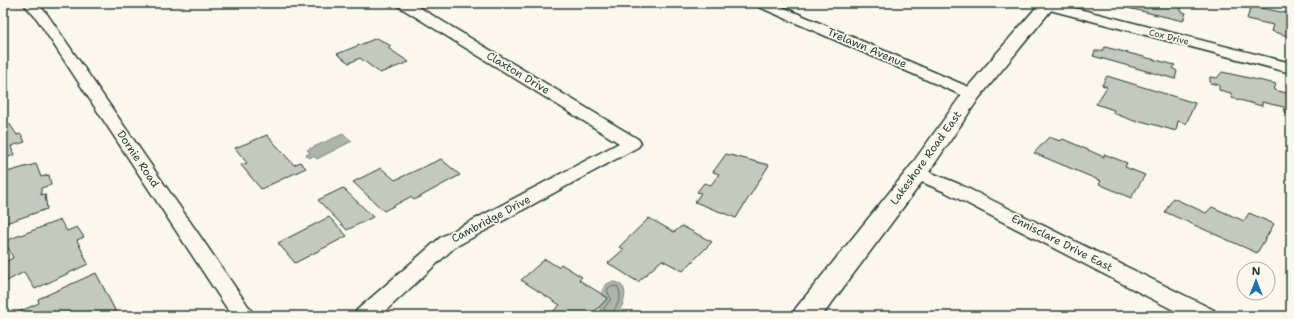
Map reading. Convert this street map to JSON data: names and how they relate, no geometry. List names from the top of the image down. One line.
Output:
{"streets":{"main road":["Lakeshore Road East"],"street":["Cox Drive","Trelawn Avenue","Claxton Drive","Dornie Road","Cambridge Drive","Ennisclare Drive East"]},"crossings":[["Cox Drive","Lakeshore Road East"],["Trelawn Avenue","Lakeshore Road East"],["Claxton Drive","Cambridge Drive"],["Lakeshore Road East","Ennisclare Drive East"]],"north":"top"}
